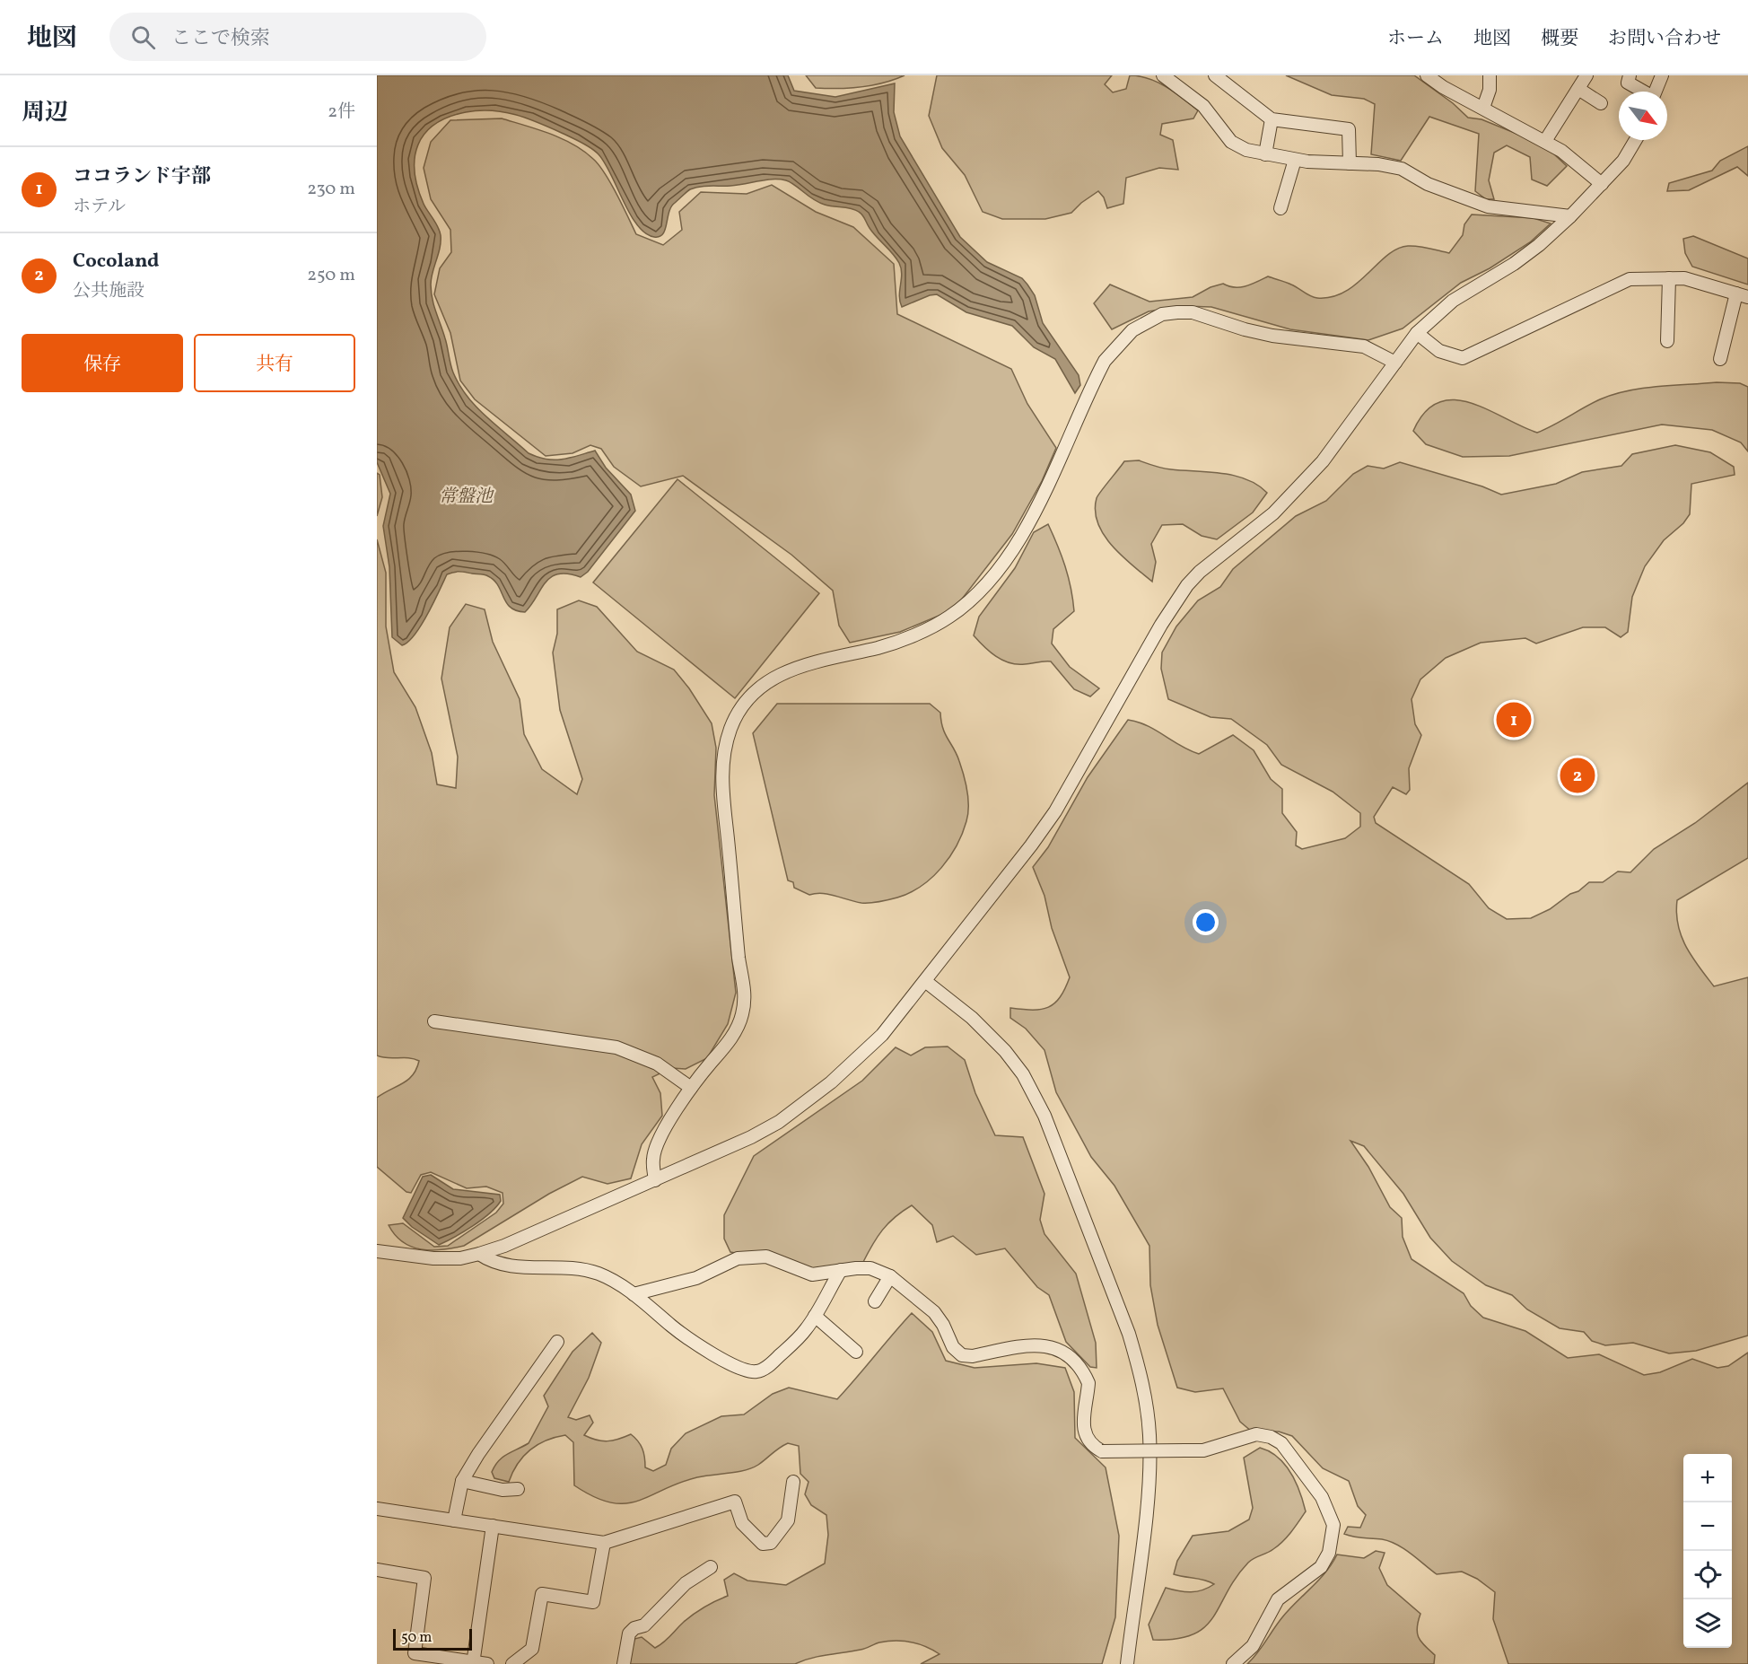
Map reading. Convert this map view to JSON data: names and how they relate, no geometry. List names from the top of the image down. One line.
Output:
{"water":["常盤池"],"scale_bar":"50 m","north":"bottom right","page":{"header":"地図","search":"ここで検索","nav":["ホーム","地図","概要","お問い合わせ"],"heading":["周辺","2件"],"list":[{"mark":"1","name":"ココランド宇部","note":"ホテル","value":"230 m"},{"mark":"2","name":"Cocoland","note":"公共施設","value":"250 m"}],"buttons":["保存","共有"],"pins":["1","2"],"map_buttons":["+","−"],"scale":"50 m"}}
